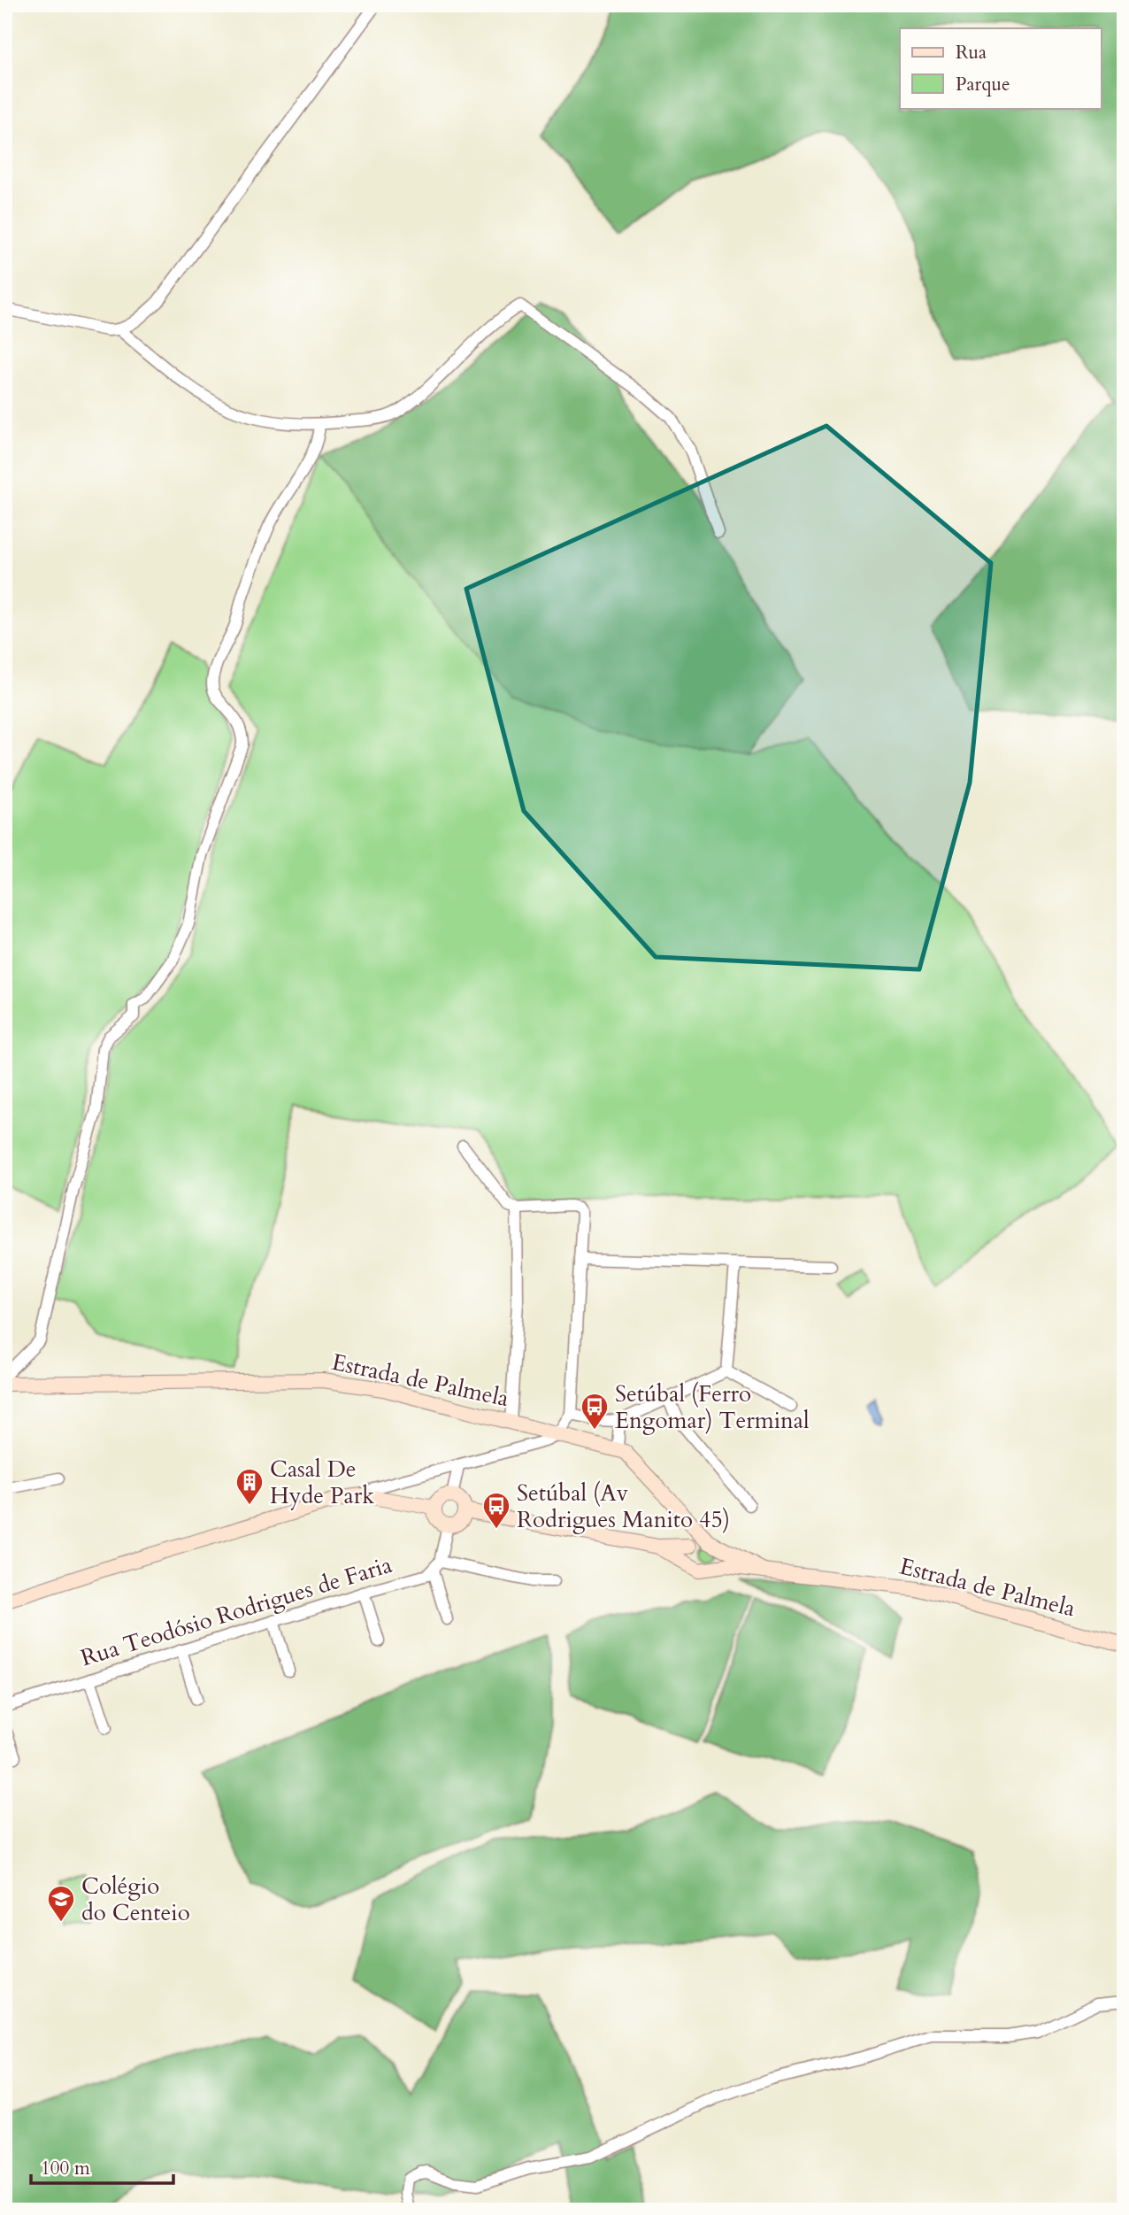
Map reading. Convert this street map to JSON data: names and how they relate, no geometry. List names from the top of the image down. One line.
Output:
{"streets":{"street":["Estrada de Palmela","Rua Teodósio Rodrigues de Faria"]},"places":{"bus stop":["Setúbal (Ferro Engomar) Terminal","Setúbal (Av Rodrigues Manito 45)"],"building":["Casal De Hyde Park"],"school or university":["Colégio do Centeio"]},"legend":["Rua","Parque"],"scale_bar":"100 m"}
